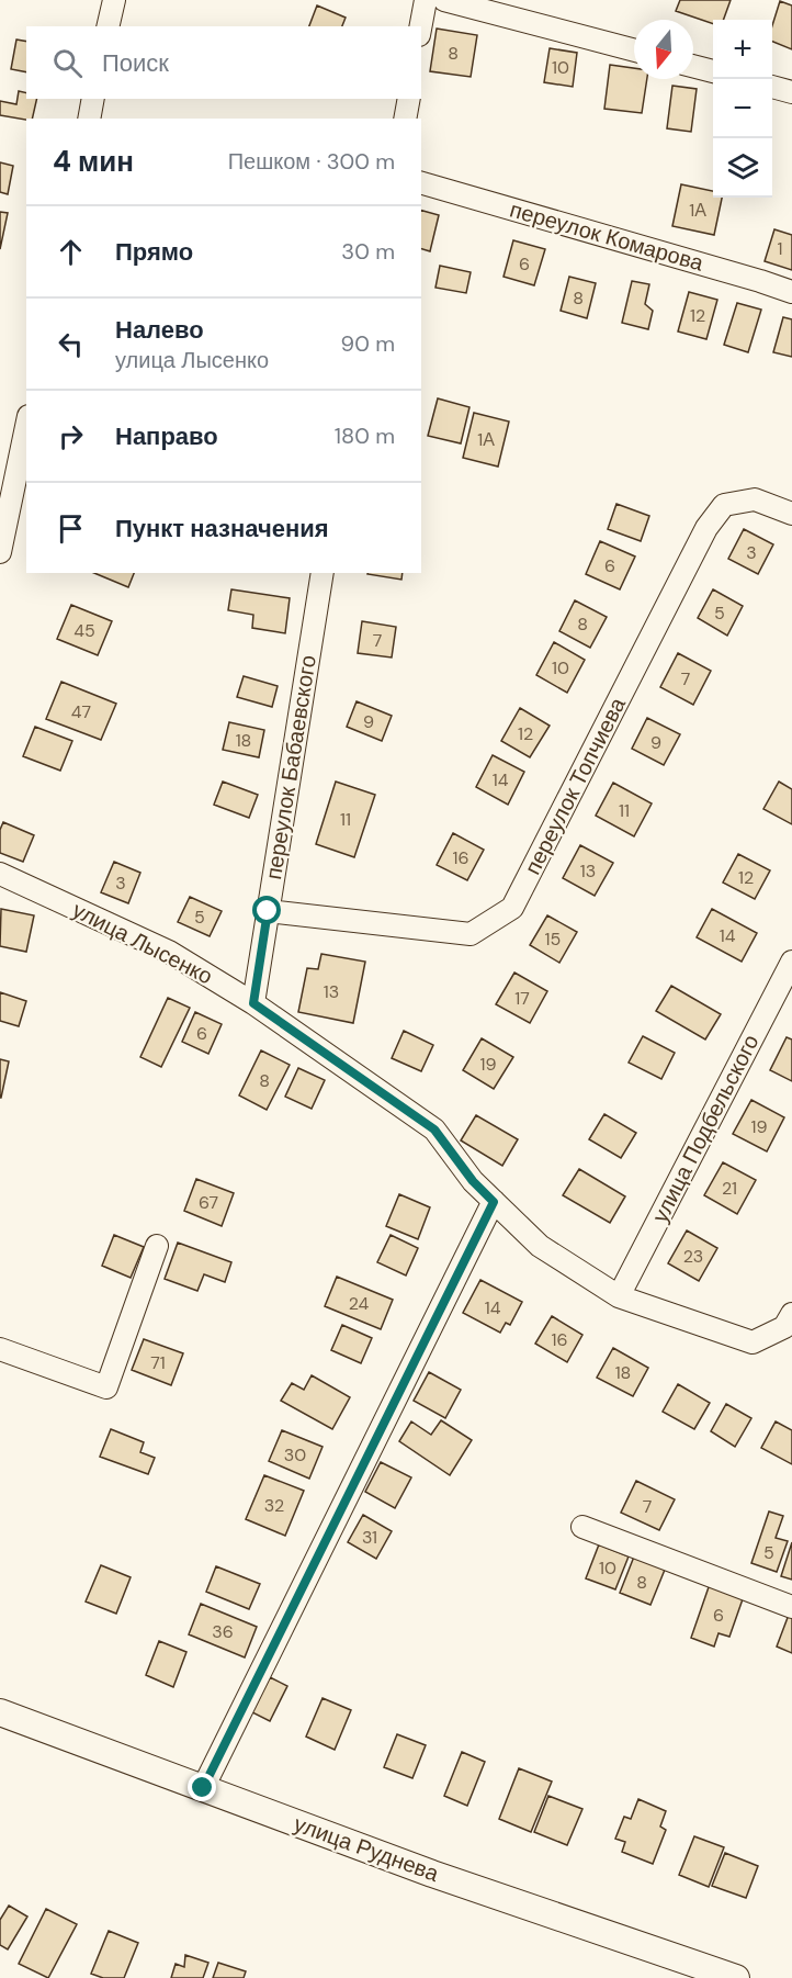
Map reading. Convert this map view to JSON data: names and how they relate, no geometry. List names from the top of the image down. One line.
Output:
{"streets":{"street":["переулок Комарова","переулок Бабаевского","переулок Топчиева","улица Лысенко","улица Подбельского","улица Руднева"]},"crossings":[["переулок Бабаевского","переулок Топчиева"],["переулок Бабаевского","улица Лысенко"],["улица Лысенко","улица Подбельского"]],"house_numbers":["8","10","1А","1","6","8","12","1А","3","6","5","8","45","7","10","7","47","9","12","18","9","14","11","11","16","13","12","3","5","14","15","13","17","6","19","8","19","21","67","23","24","14","16","71","18","30","32","7","31","5","10","8","6","36"],"north":"bottom","page":{"map_buttons":["+","−"],"search":"Поиск","heading":["4 мин","Пешком · 300 m"],"list":[["Прямо","30 m"],["Налево","улица Лысенко","90 m"],["Направо","180 m"],"Пункт назначения"]}}
